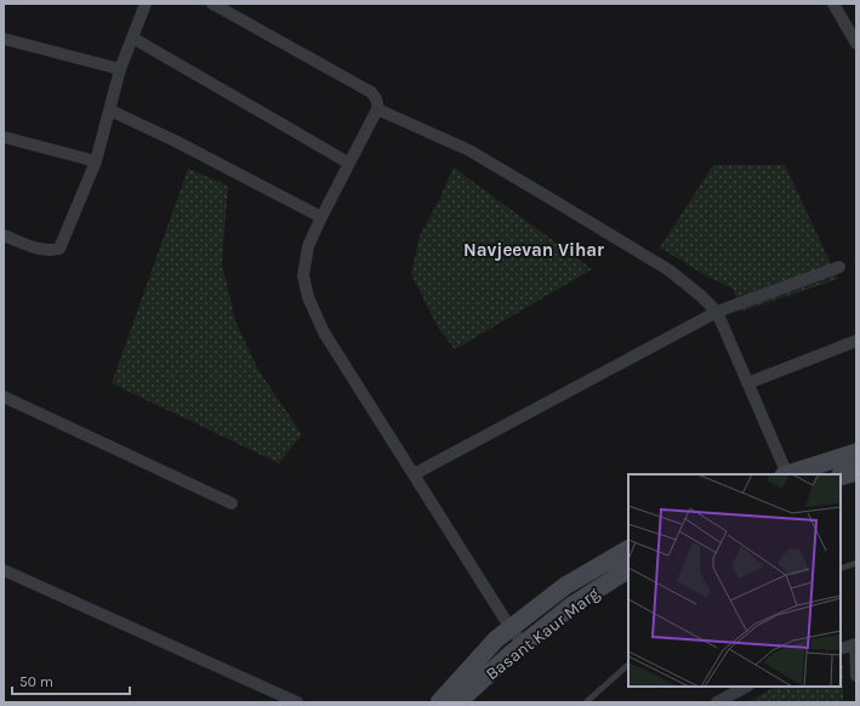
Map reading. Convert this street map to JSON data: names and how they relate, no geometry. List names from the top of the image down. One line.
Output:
{"streets":{"main road":["Basant Kaur Marg"]},"districts":["Navjeevan Vihar"],"scale_bar":"50 m"}
